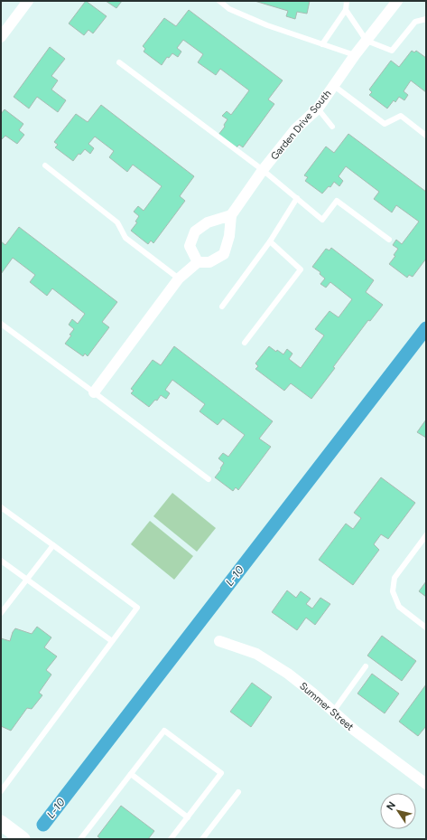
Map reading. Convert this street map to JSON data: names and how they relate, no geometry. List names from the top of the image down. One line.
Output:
{"streets":{"street":["Garden Drive South","Summer Street"]},"water":["L-10"],"north":"top left"}
